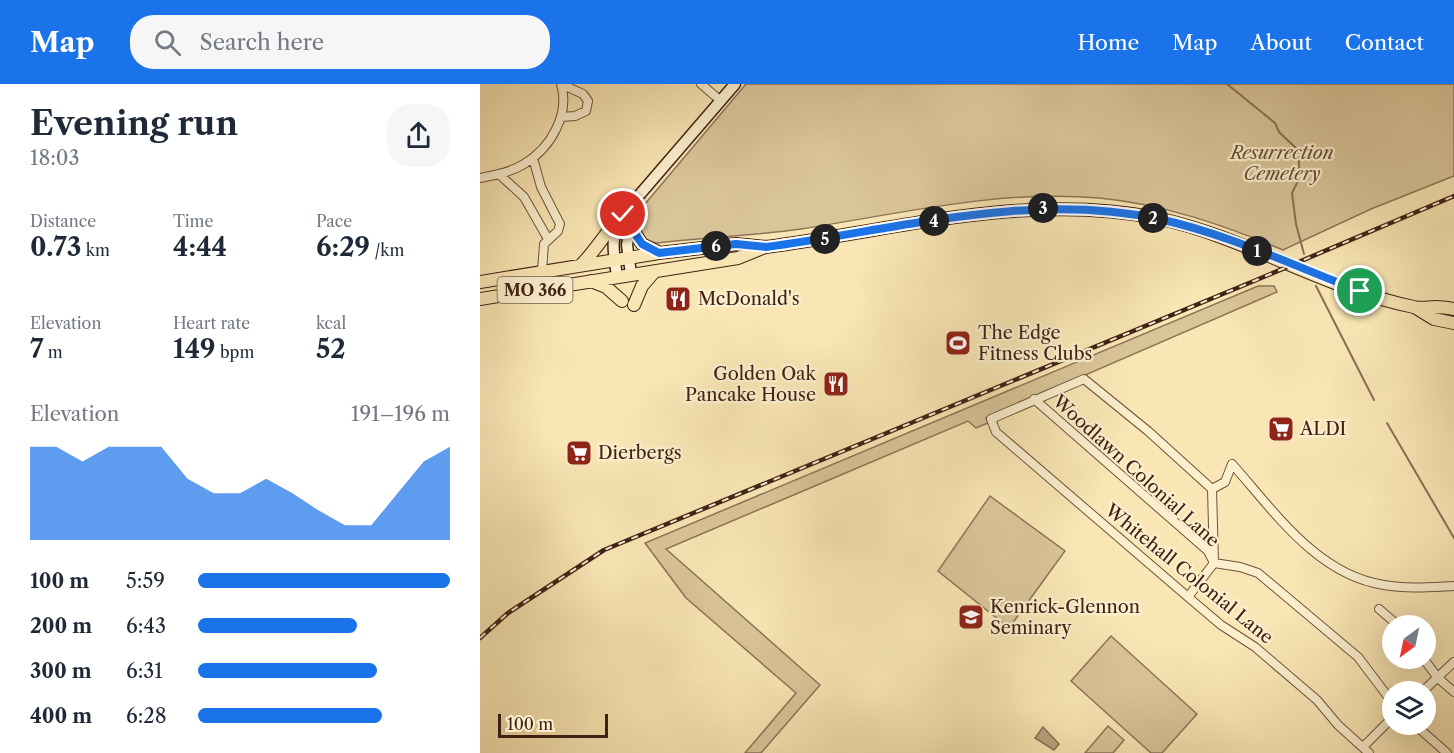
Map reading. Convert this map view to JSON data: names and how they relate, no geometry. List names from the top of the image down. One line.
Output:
{"streets":{"main road":["MO 366"],"street":["Woodlawn Colonial Lane","Whitehall Colonial Lane"]},"crossings":[["Woodlawn Colonial Lane","Whitehall Colonial Lane"]],"parks":["Resurrection Cemetery"],"places":{"restaurant":["McDonald's","Golden Oak Pancake House"],"sports":["The Edge Fitness Clubs"],"supermarket":["ALDI","Dierbergs"],"school or university":["Kenrick-Glennon Seminary"]},"scale_bar":"100 m","north":"bottom left","page":{"header":"Map","search":"Search here","nav":["Home","Map","About","Contact"],"heading":["Evening run","18:03"],"stats":[["Distance","0.73 km"],["Time","4:44"],["Pace","6:29 /km"],["Elevation","7 m"],["Heart rate","149 bpm"],["kcal","52"]],"pins":["3","2","4","5","6","1"],"chart":["Elevation","191–196 m"],"list":[{"name":"100 m","note":"5:59"},{"name":"200 m","note":"6:43"},{"name":"300 m","note":"6:31"},{"name":"400 m","note":"6:28"}],"scale":"100 m"}}
